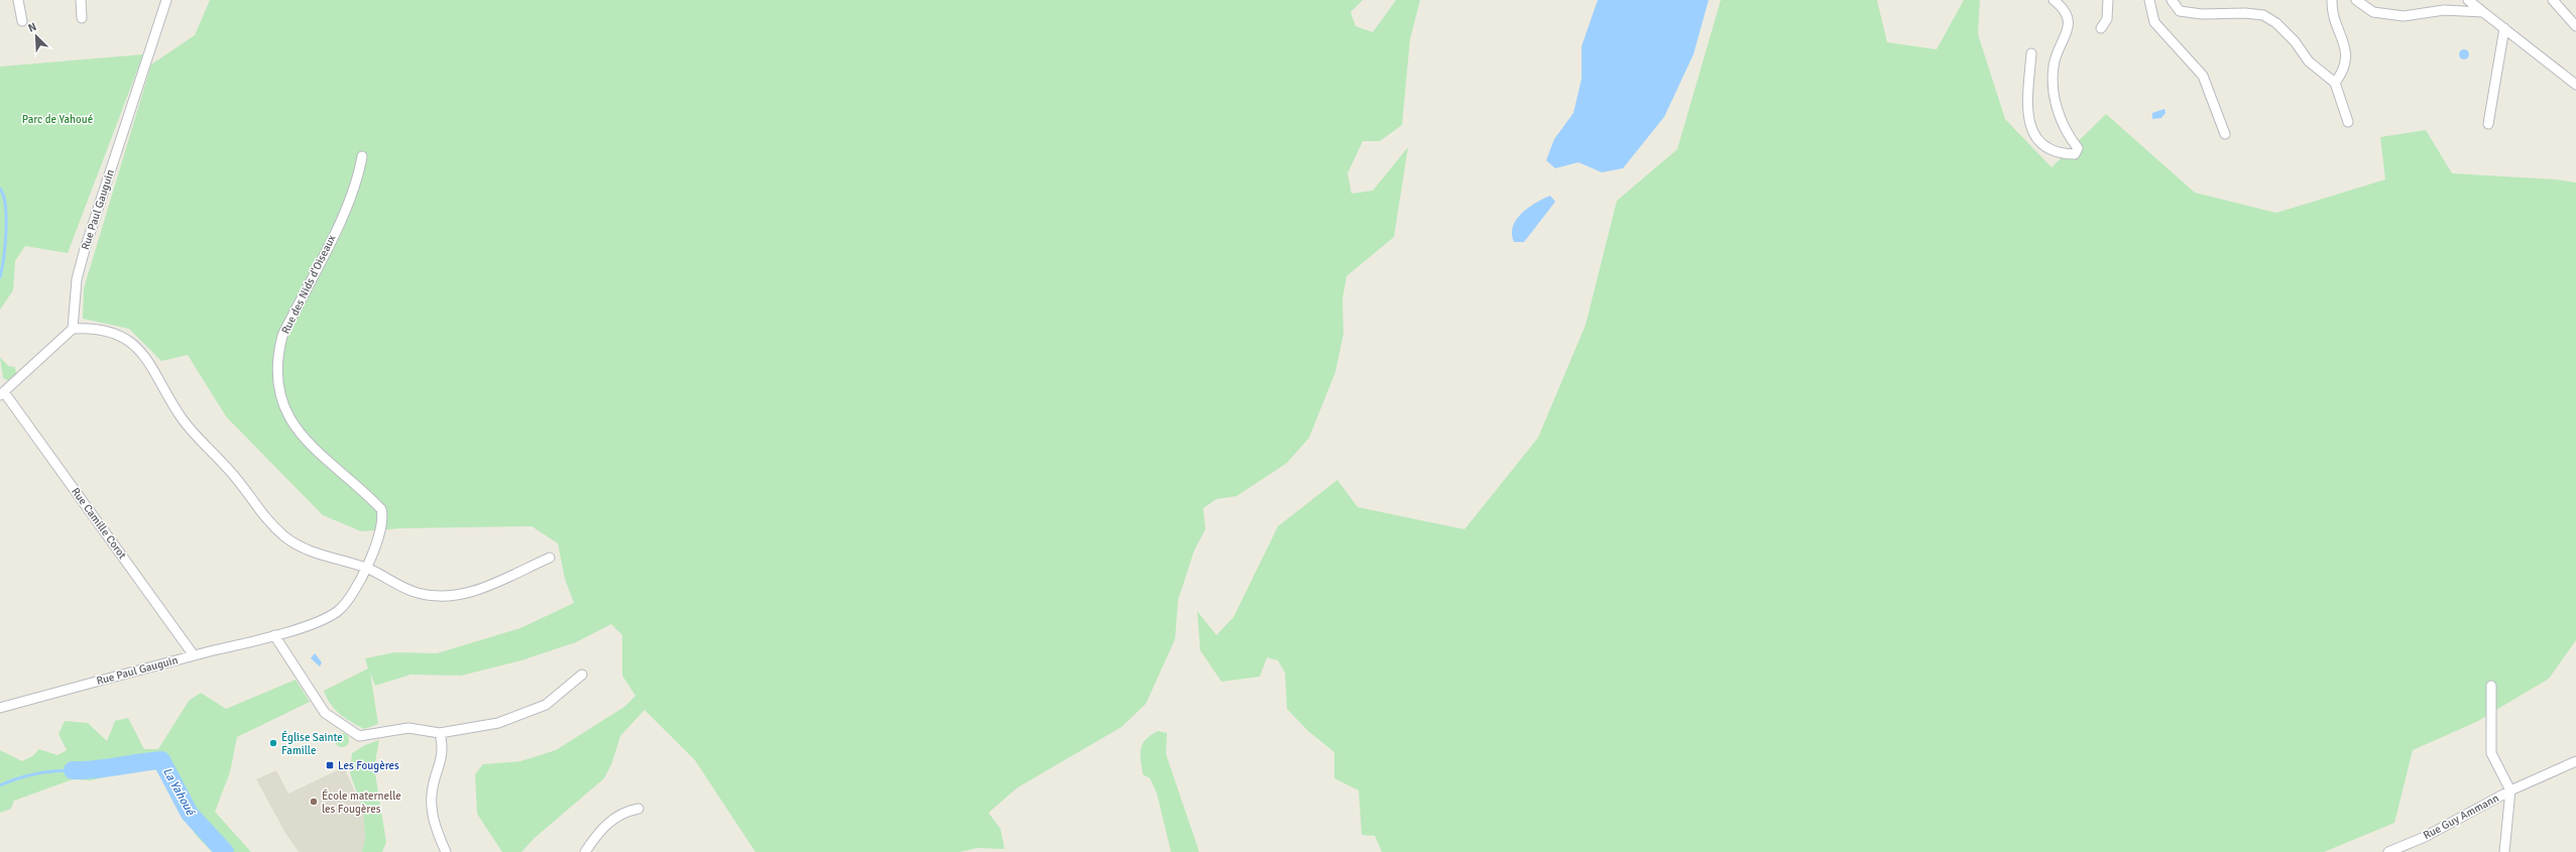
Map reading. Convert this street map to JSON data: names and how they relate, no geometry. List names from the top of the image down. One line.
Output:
{"streets":{"street":["Rue Paul Gauguin","Rue des Nids d'Oiseaux","Rue Camille Corot","Rue Guy Ammann"]},"crossings":[["Rue Paul Gauguin","Rue des Nids d'Oiseaux"],["Rue Paul Gauguin","Rue Camille Corot"]],"water":["La Yahoué"],"parks":["Parc de Yahoué"],"places":{"other":["Église Sainte Famille","École maternelle les Fougères"],"transit":["Les Fougères"]},"north":"top left"}
